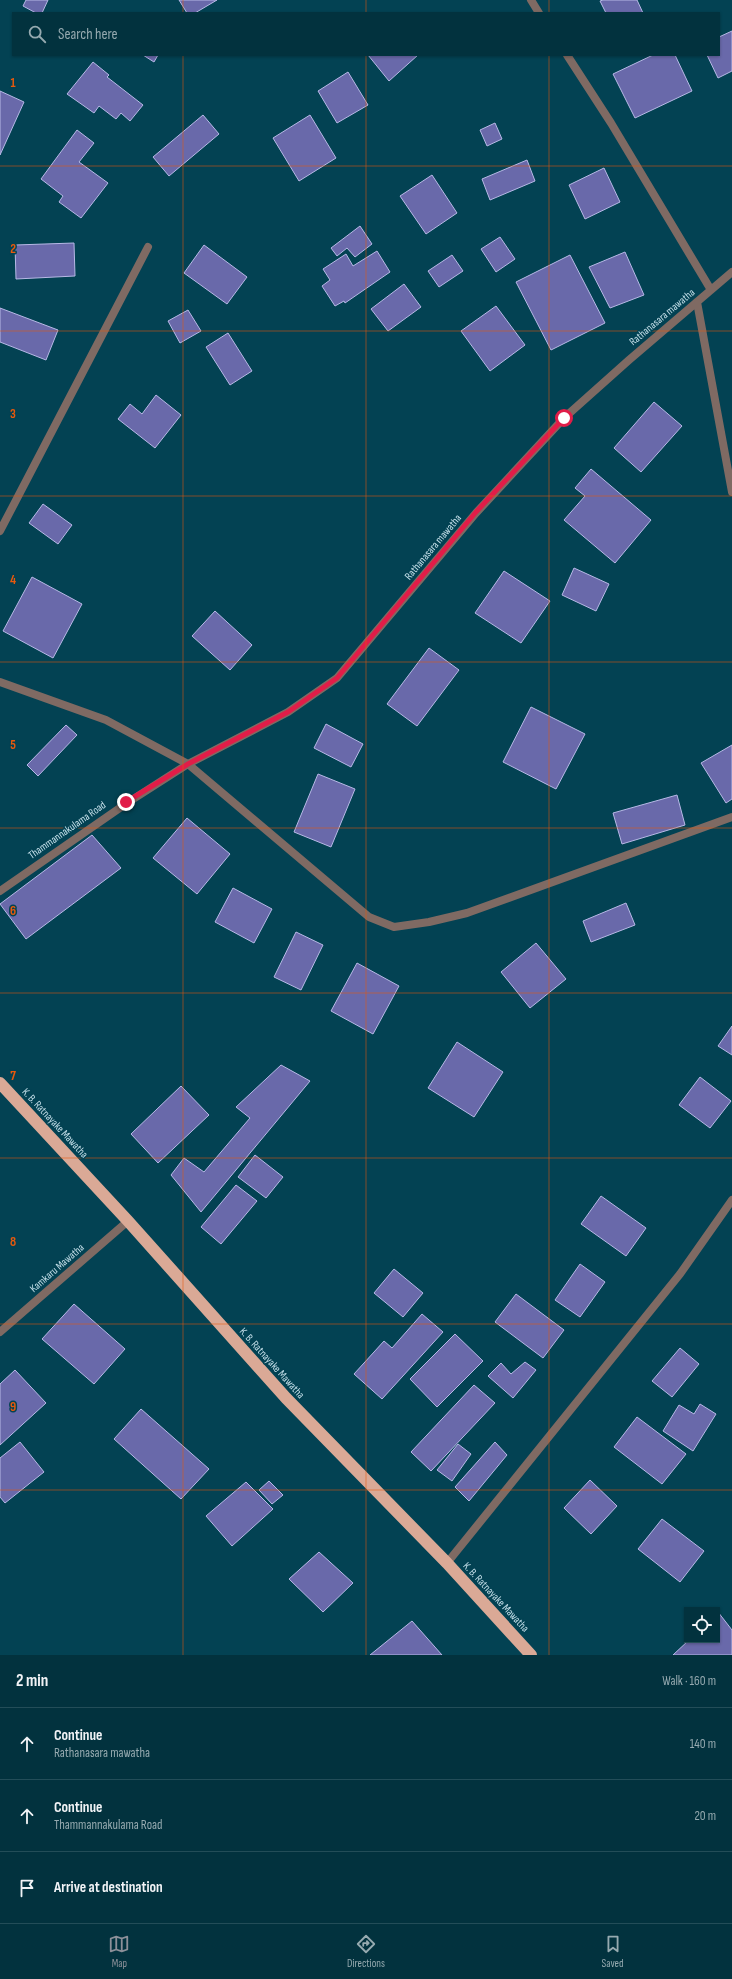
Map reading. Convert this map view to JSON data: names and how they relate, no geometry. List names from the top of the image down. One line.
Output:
{"streets":{"highway":["K. B. Ratnayake Mawatha"],"street":["Rathanasara mawatha","Thammannakulama Road","Kamkaru Mawatha"]},"crossings":[["Rathanasara mawatha","Thammannakulama Road"],["K. B. Ratnayake Mawatha","Kamkaru Mawatha"]],"page":{"search":"Search here","heading":["2 min","Walk · 160 m"],"list":[["Continue","Rathanasara mawatha","140 m"],["Continue","Thammannakulama Road","20 m"],"Arrive at destination"],"nav":["Map","Directions","Saved"]},"grid":{"rows":["1","2","3","4","5","6","7","8","9"]}}
